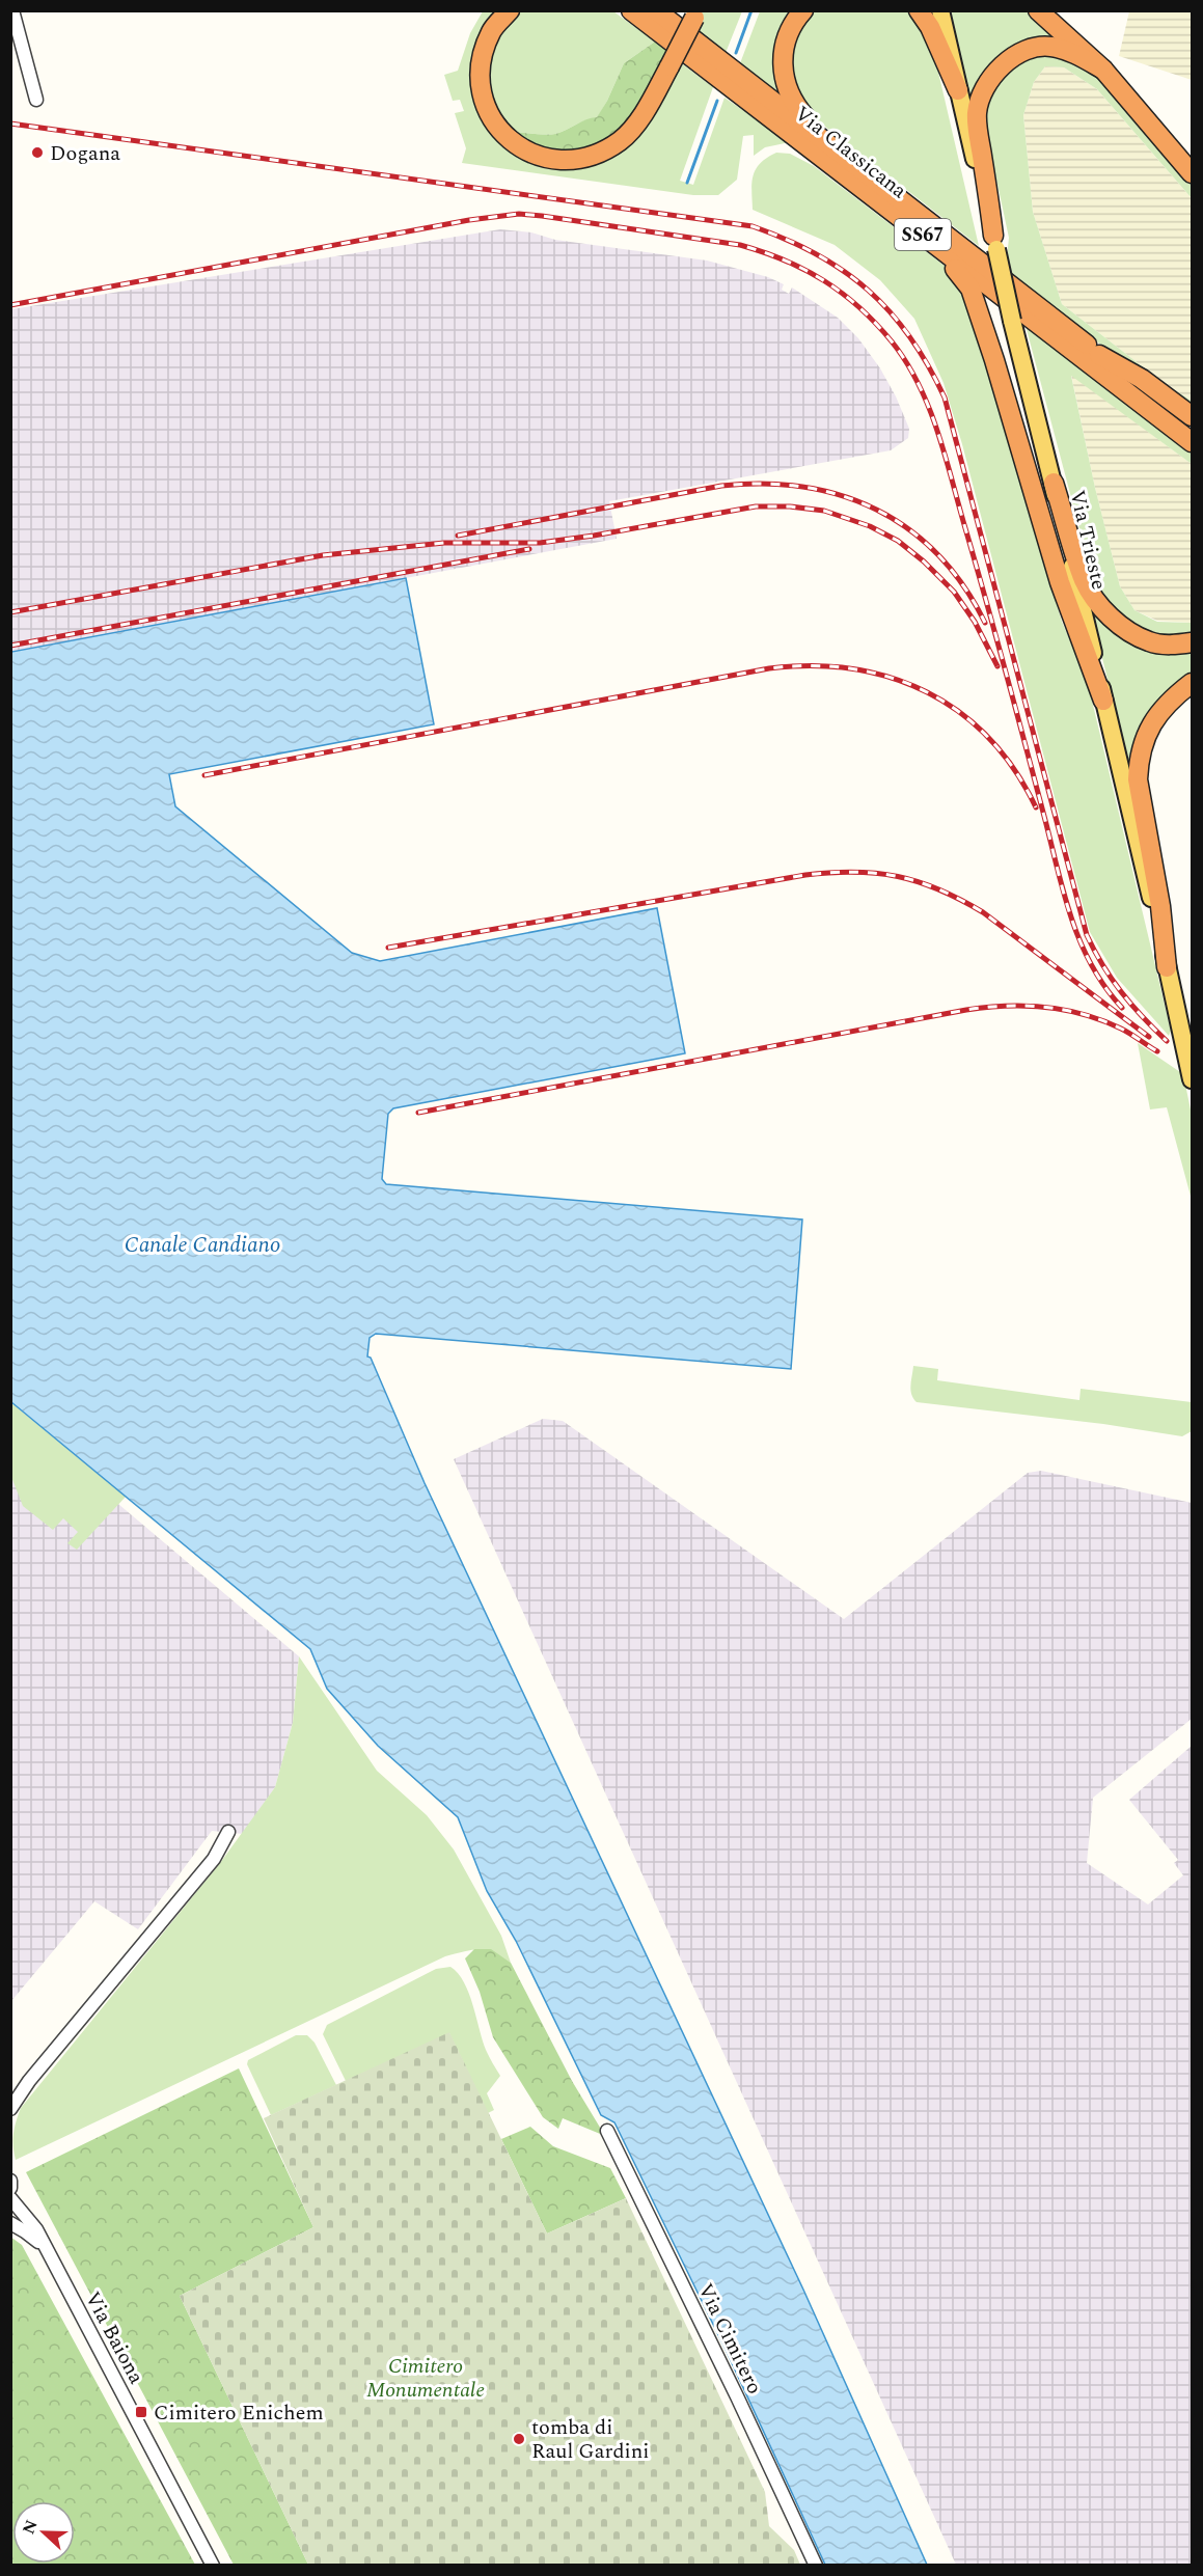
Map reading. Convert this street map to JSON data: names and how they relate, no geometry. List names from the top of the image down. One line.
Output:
{"streets":{"highway":["Via Classicana","SS67"],"main road":["Via Trieste"],"street":["Via Baiona","Via Cimitero"]},"crossings":[["Via Classicana","SS67"]],"water":["Canale Candiano"],"parks":["Cimitero Monumentale"],"places":{"other":["Dogana","tomba di Raul Gardini"],"transit":["Cimitero Enichem"]},"north":"left"}
